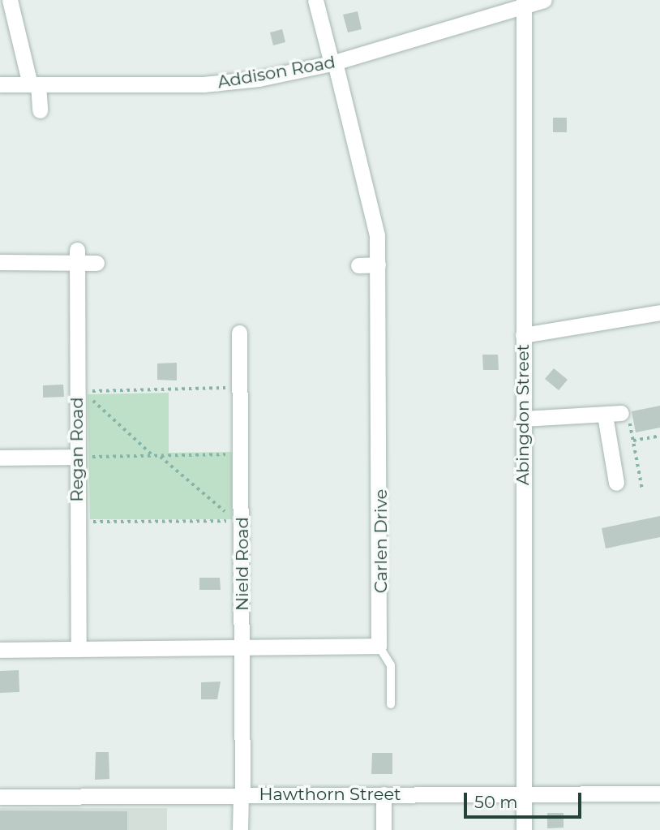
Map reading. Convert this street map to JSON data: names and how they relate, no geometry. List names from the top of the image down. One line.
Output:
{"streets":{"street":["Addison Road","Abingdon Street","Regan Road","Carlen Drive","Nield Road","Hawthorn Street"]},"crossings":[["Addison Road","Abingdon Street"],["Addison Road","Carlen Drive"],["Abingdon Street","Hawthorn Street"],["Nield Road","Hawthorn Street"]],"scale_bar":"50 m"}
